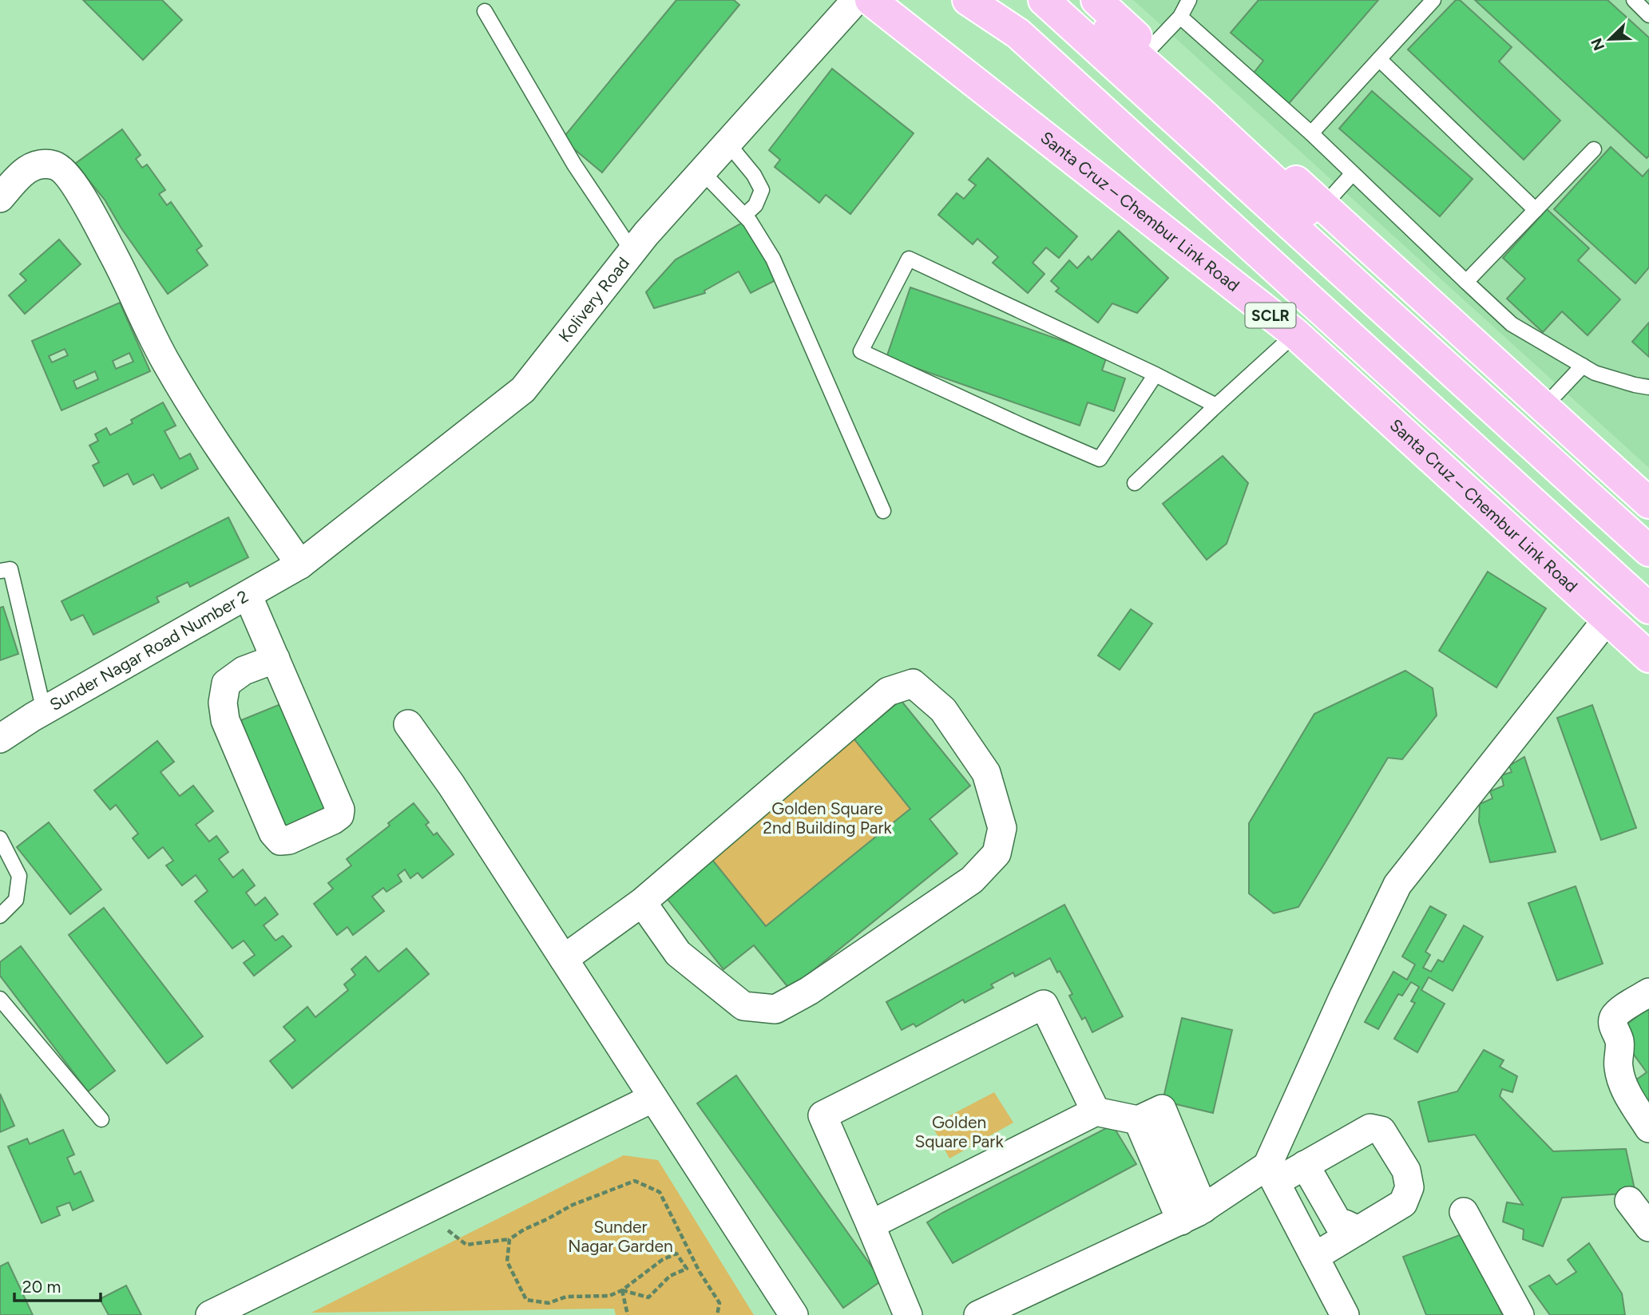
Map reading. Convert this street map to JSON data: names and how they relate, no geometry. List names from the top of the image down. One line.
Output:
{"streets":{"highway":["Santa Cruz – Chembur Link Road","SCLR"],"street":["Kolivery Road","Sunder Nagar Road Number 2"]},"crossings":[["Kolivery Road","Sunder Nagar Road Number 2"]],"parks":["Golden Square 2nd Building Park","Golden Square Park","Sunder Nagar Garden"],"scale_bar":"20 m","north":"bottom left"}
